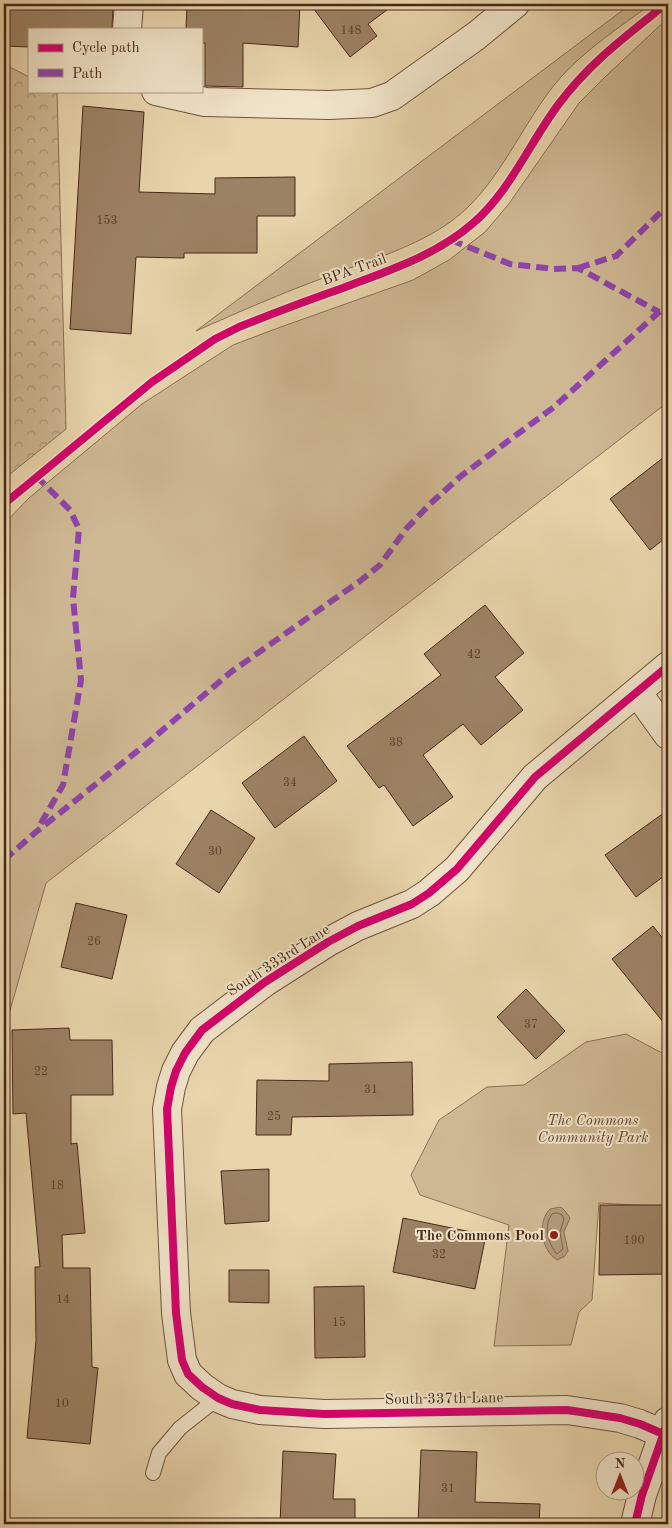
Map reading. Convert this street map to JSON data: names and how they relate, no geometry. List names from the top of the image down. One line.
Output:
{"streets":{"street":["South 333rd Lane","South 337th Lane"],"cycle path":["BPA Trail"]},"crossings":[["South 333rd Lane","South 337th Lane"]],"parks":["The Commons Community Park"],"places":["The Commons Pool"],"house_numbers":["148","153","42","38","34","30","26","37","22","31","25","18","190","32","14","15","10","31"],"legend":["Cycle path","Path"],"north":"top"}
